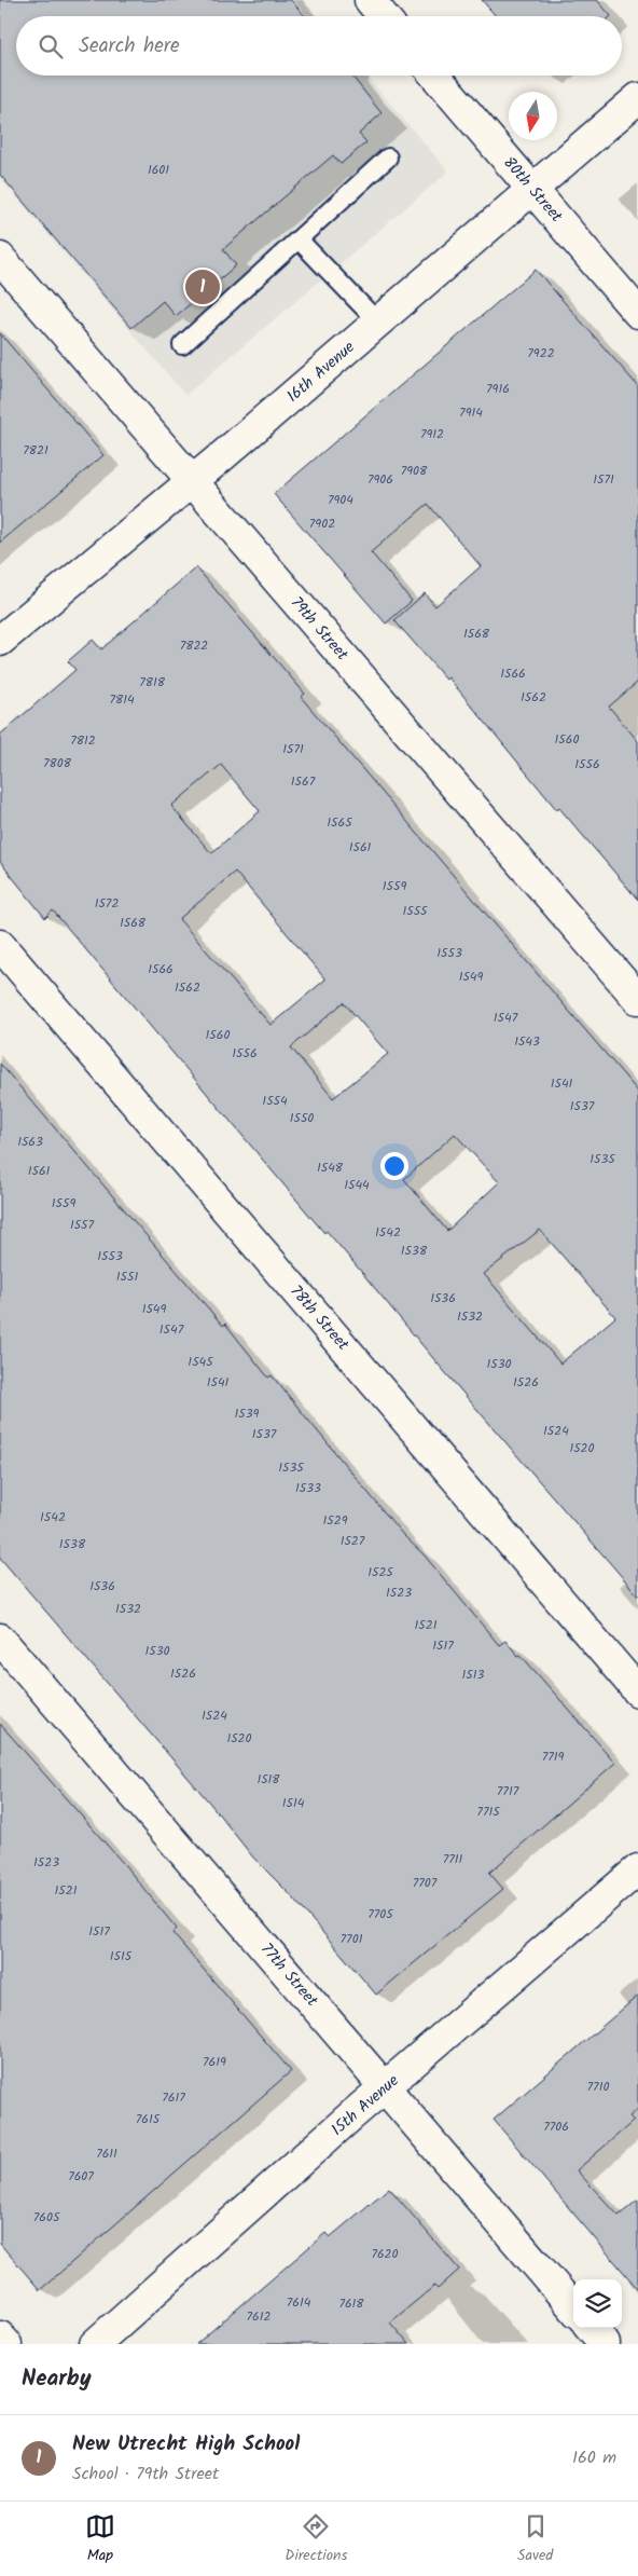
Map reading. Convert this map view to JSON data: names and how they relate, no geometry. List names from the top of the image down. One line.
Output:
{"streets":{"street":["80th Street","16th Avenue","79th Street","78th Street","77th Street","15th Avenue"]},"crossings":[["80th Street","16th Avenue"],["16th Avenue","79th Street"],["77th Street","15th Avenue"]],"house_numbers":["1601","7922","7916","7914","7912","7821","7908","7906","1571","7904","7902","1568","7822","1566","7818","1562","7814","1560","7812","1571","7808","1556","1567","1565","1561","1559","1572","1555","1568","1553","1566","1549","1562","1547","1560","1543","1556","1541","1554","1537","1550","1563","1535","1548","1561","1544","1559","1557","1542","1538","1553","1551","1536","1549","1532","1547","1545","1530","1541","1526","1539","1524","1537","1520","1535","1533","1542","1529","1527","1538","1525","1536","1523","1532","1521","1517","1530","1526","1513","1524","1520","7719","1518","7717","1514","7715","7711","1523","7707","1521","7705","1517","7701","1515","7619","7710","7617","7615","7706","7611","7607","7605","7620","7614","7618","7612"],"north":"bottom","page":{"search":"Search here","pins":"1","heading":"Nearby","list":[{"mark":"1","name":"New Utrecht High School","note":"School · 79th Street","value":"160 m"}],"nav":["Map","Directions","Saved"]}}
